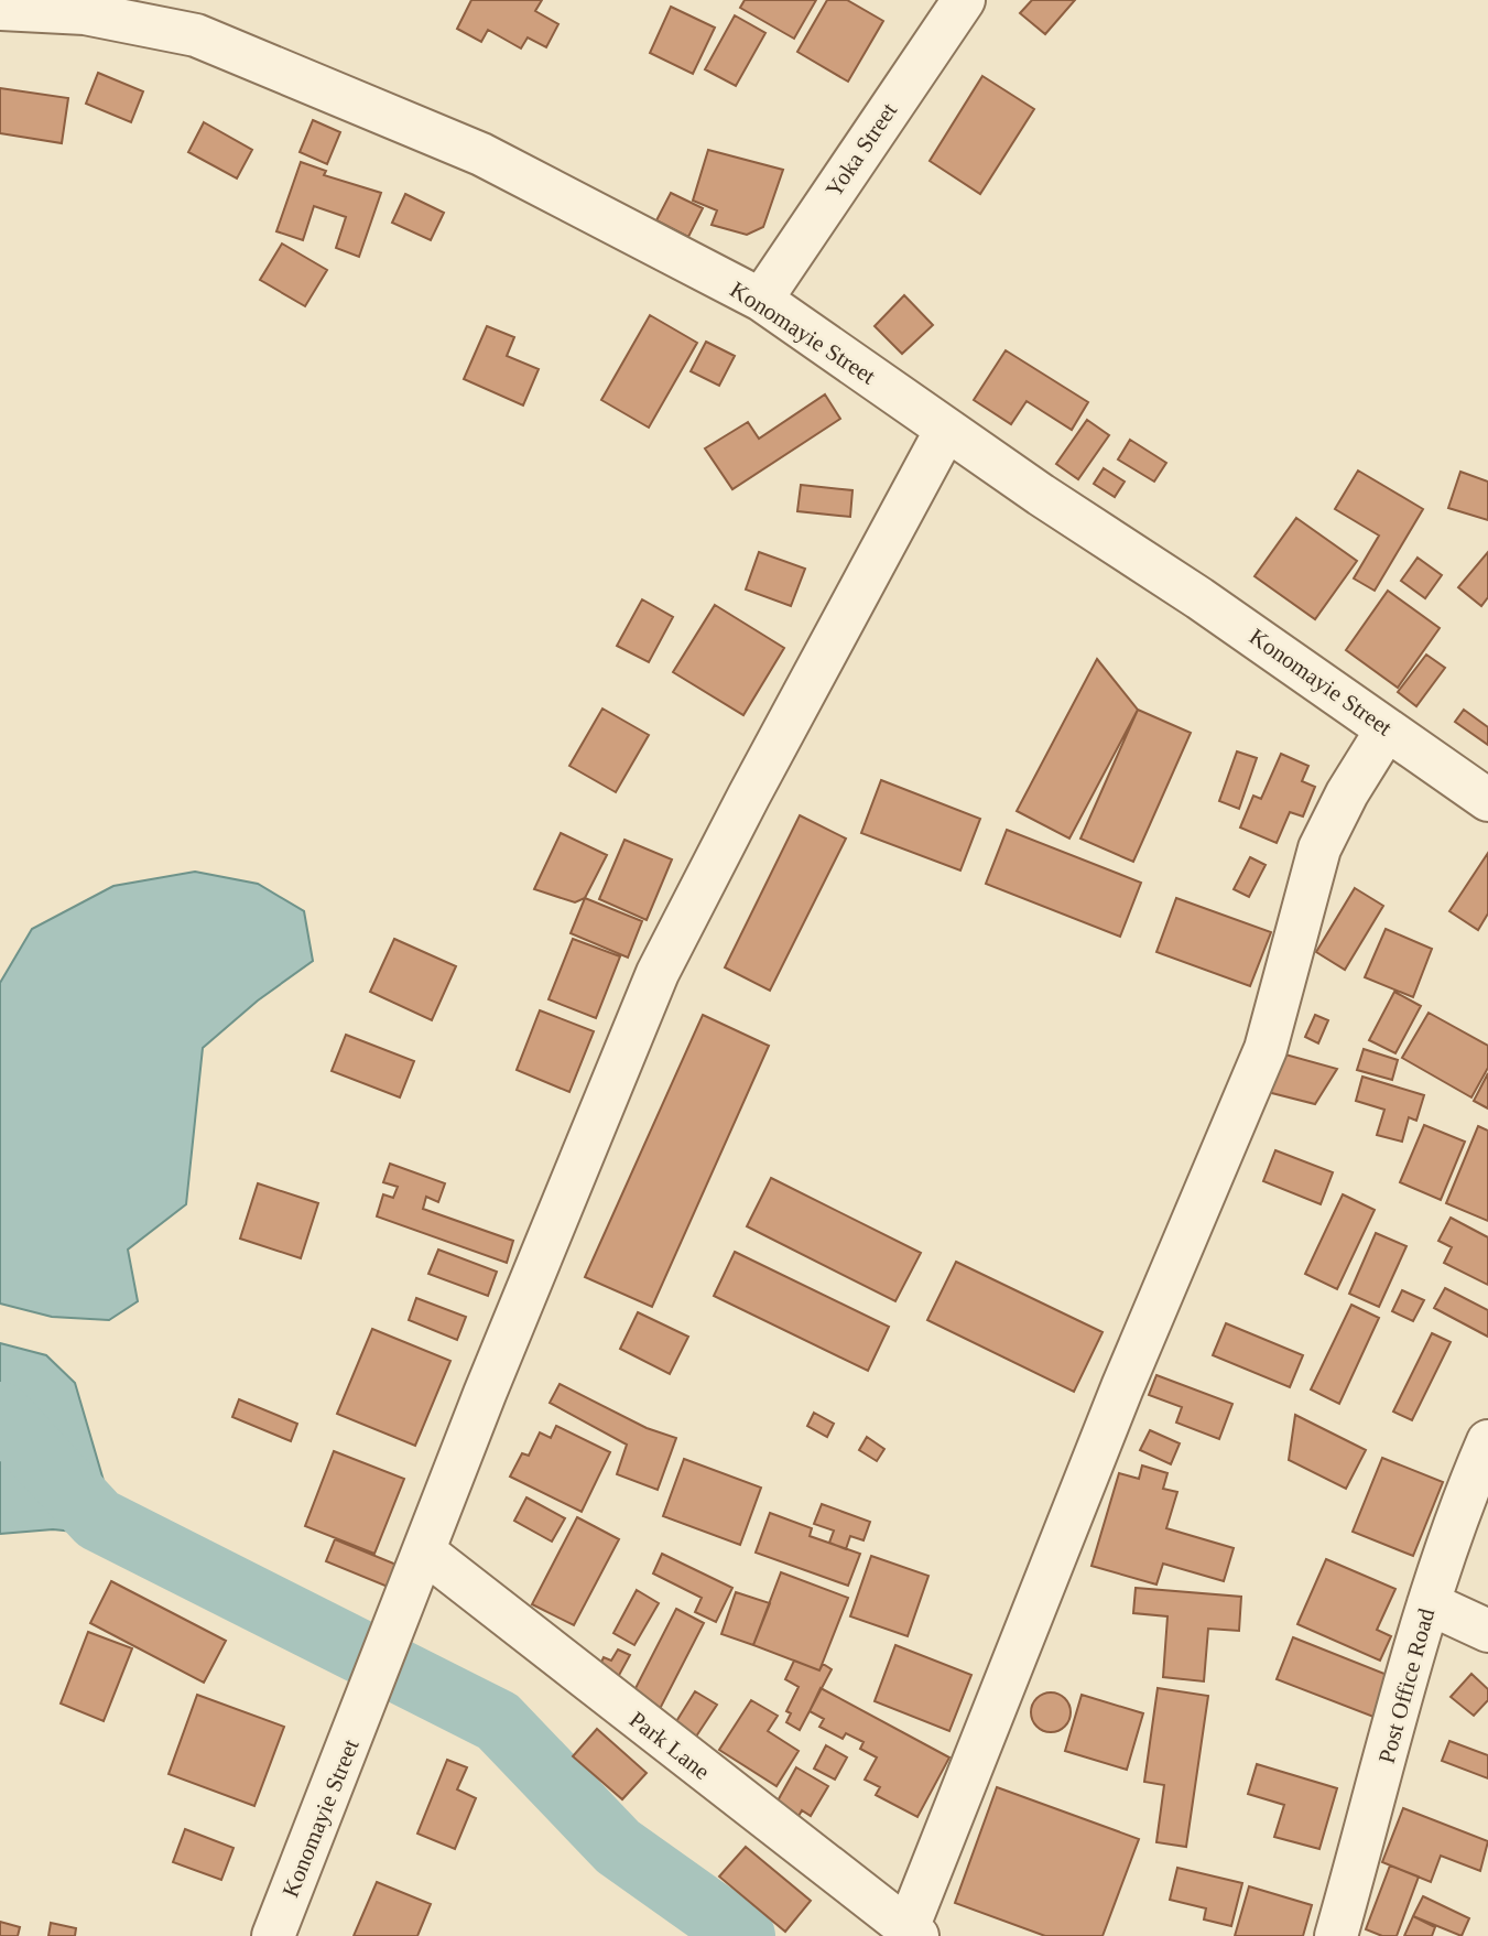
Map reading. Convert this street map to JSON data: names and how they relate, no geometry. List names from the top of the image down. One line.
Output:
{"streets":{"street":["Yoka Street","Konomayie Street","Post Office Road","Park Lane"]},"crossings":[["Yoka Street","Konomayie Street"],["Konomayie Street","Park Lane"]]}
